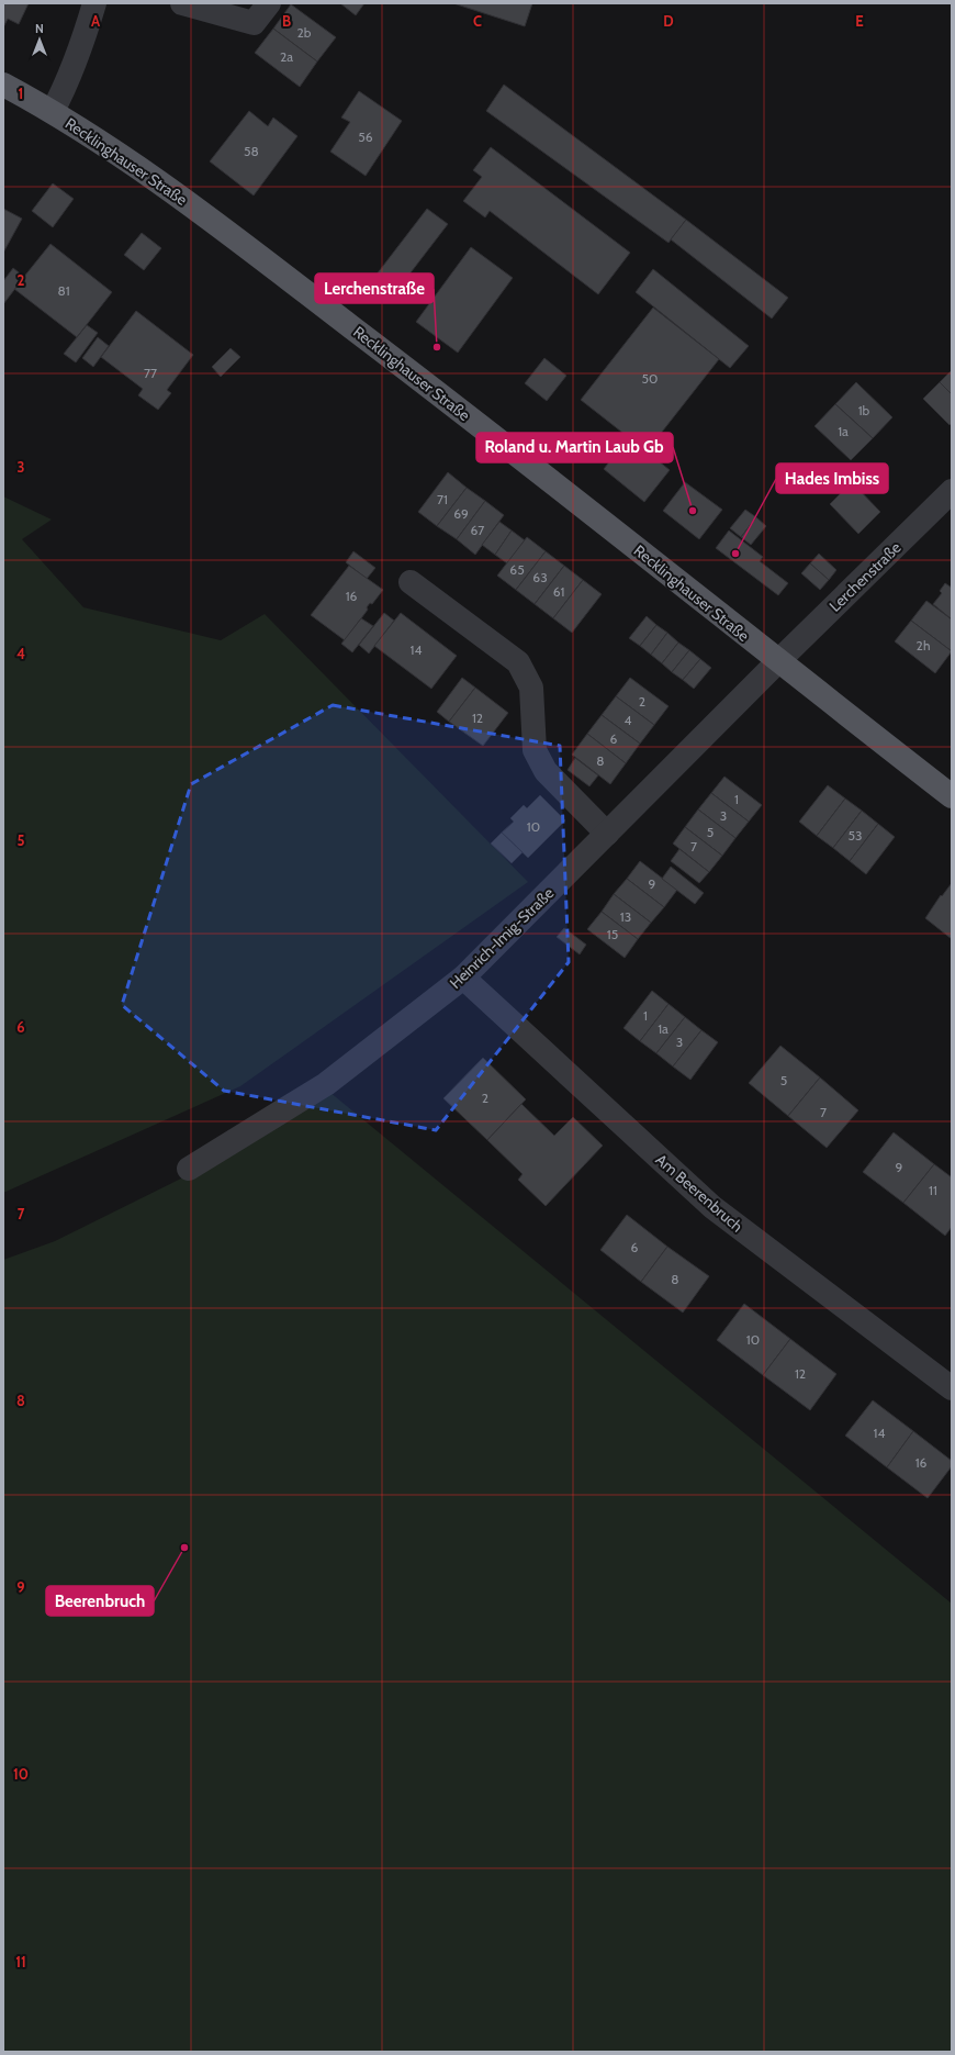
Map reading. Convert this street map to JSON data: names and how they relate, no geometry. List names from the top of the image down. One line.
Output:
{"streets":{"main road":["Recklinghauser Straße"],"street":["Lerchenstraße","Heinrich-Imig-Straße","Am Beerenbruch"]},"crossings":[["Recklinghauser Straße","Lerchenstraße"],["Recklinghauser Straße","Heinrich-Imig-Straße"],["Lerchenstraße","Heinrich-Imig-Straße"],["Heinrich-Imig-Straße","Am Beerenbruch"]],"places":["Lerchenstraße","Roland u. Martin Laub Gb","Hades Imbiss","Beerenbruch"],"house_numbers":["2b","2a","56","58","81","77","50","1b","1a","71","69","67","65","63","61","16","2h","14","2","12","4","6","8","1","3","10","5","53","7","9","13","15","1","1a","3","5","2","7","9","11","6","8","10","12","14","16"],"north":"top","grid":{"columns":["A","B","C","D","E"],"rows":["1","2","3","4","5","6","7","8","9","10","11"]}}
